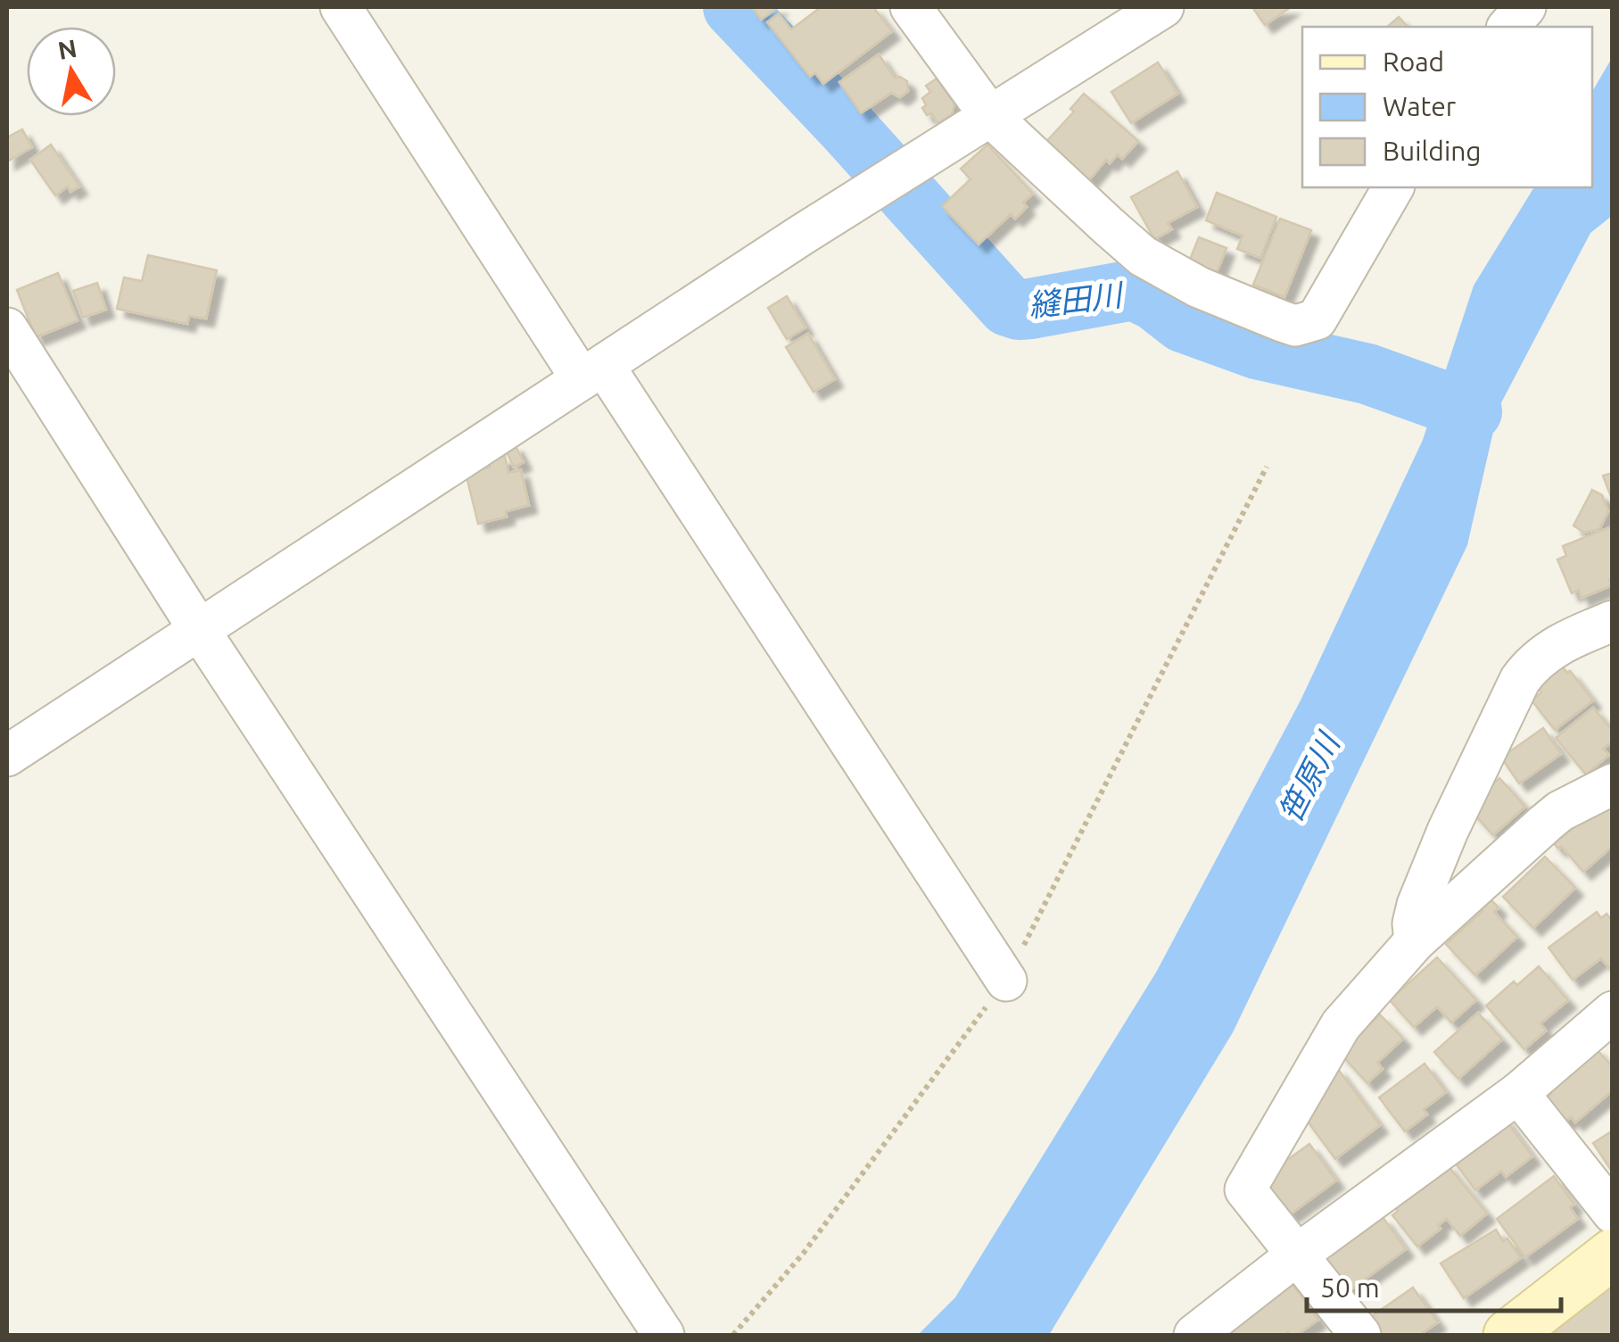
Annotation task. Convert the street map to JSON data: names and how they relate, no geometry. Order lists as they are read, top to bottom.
{
  "water": ["縫田川", "笹原川"],
  "legend": ["Road", "Water", "Building"],
  "scale_bar": "50 m",
  "north": "top"
}
